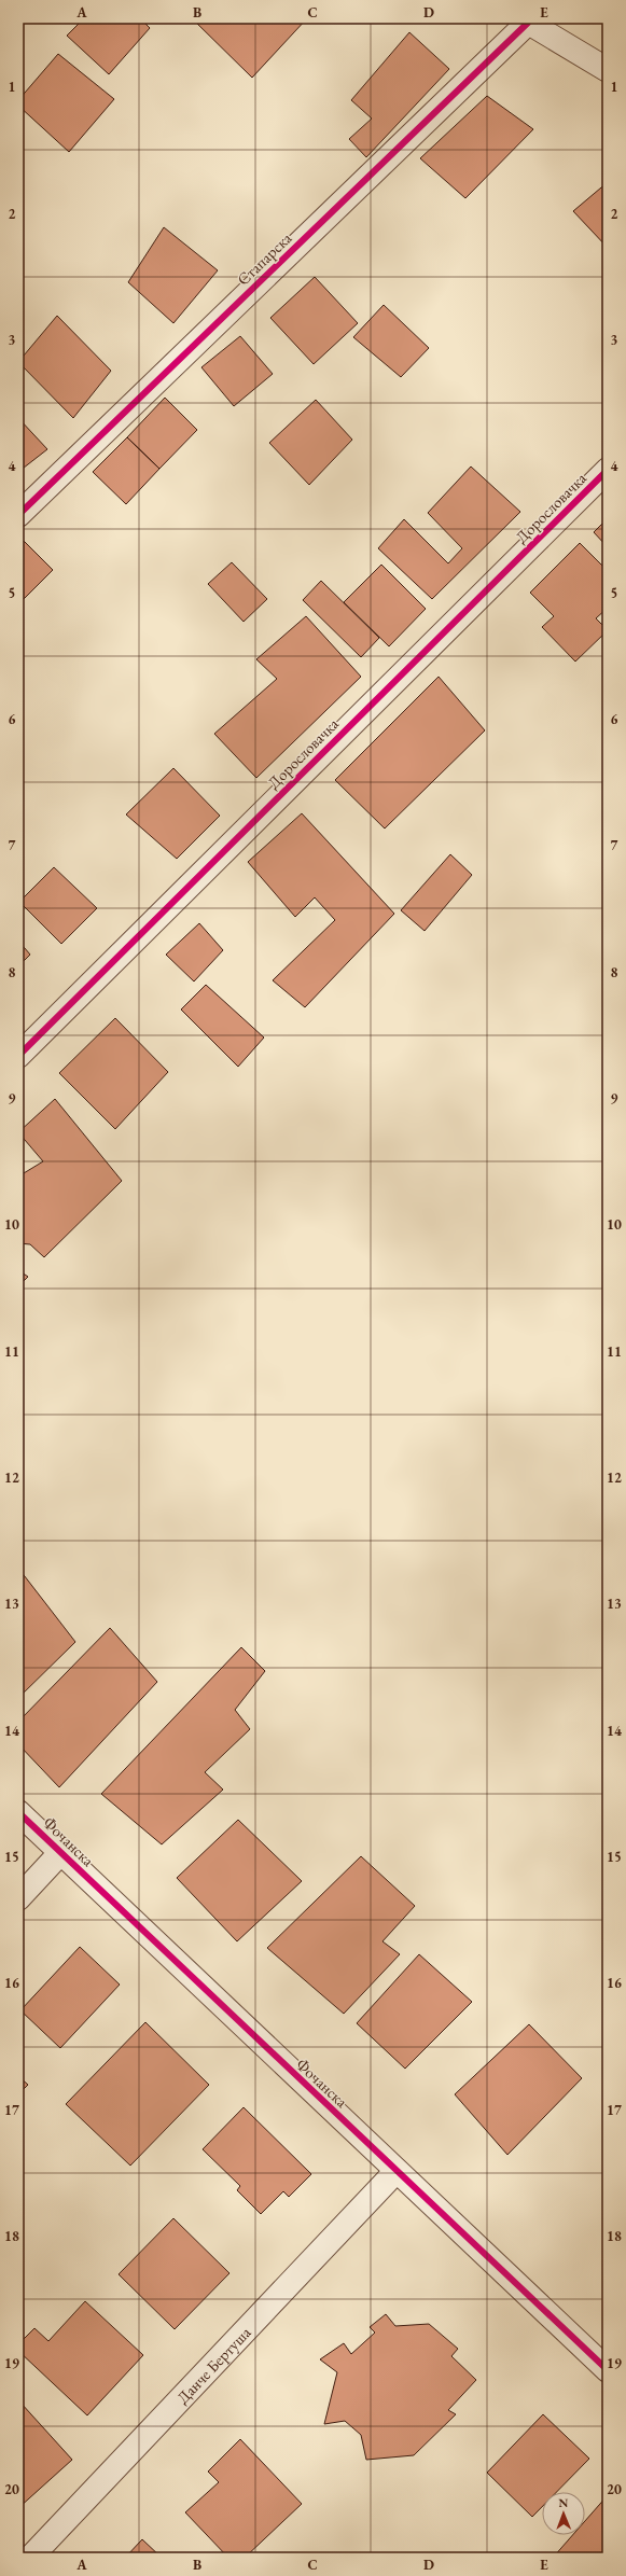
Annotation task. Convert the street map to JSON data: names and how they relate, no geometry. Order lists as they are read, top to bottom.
{
  "streets": {
    "street": [
      "Стапарска",
      "Дорословачка",
      "Фочанска",
      "Данче Бертуша"
    ]
  },
  "crossings": [
    ["Фочанска", "Данче Бертуша"]
  ],
  "north": "top",
  "grid": {
    "columns": [
      "A",
      "B",
      "C",
      "D",
      "E"
    ],
    "rows": [
      "1",
      "2",
      "3",
      "4",
      "5",
      "6",
      "7",
      "8",
      "9",
      "10",
      "11",
      "12",
      "13",
      "14",
      "15",
      "16",
      "17",
      "18",
      "19",
      "20"
    ]
  }
}
